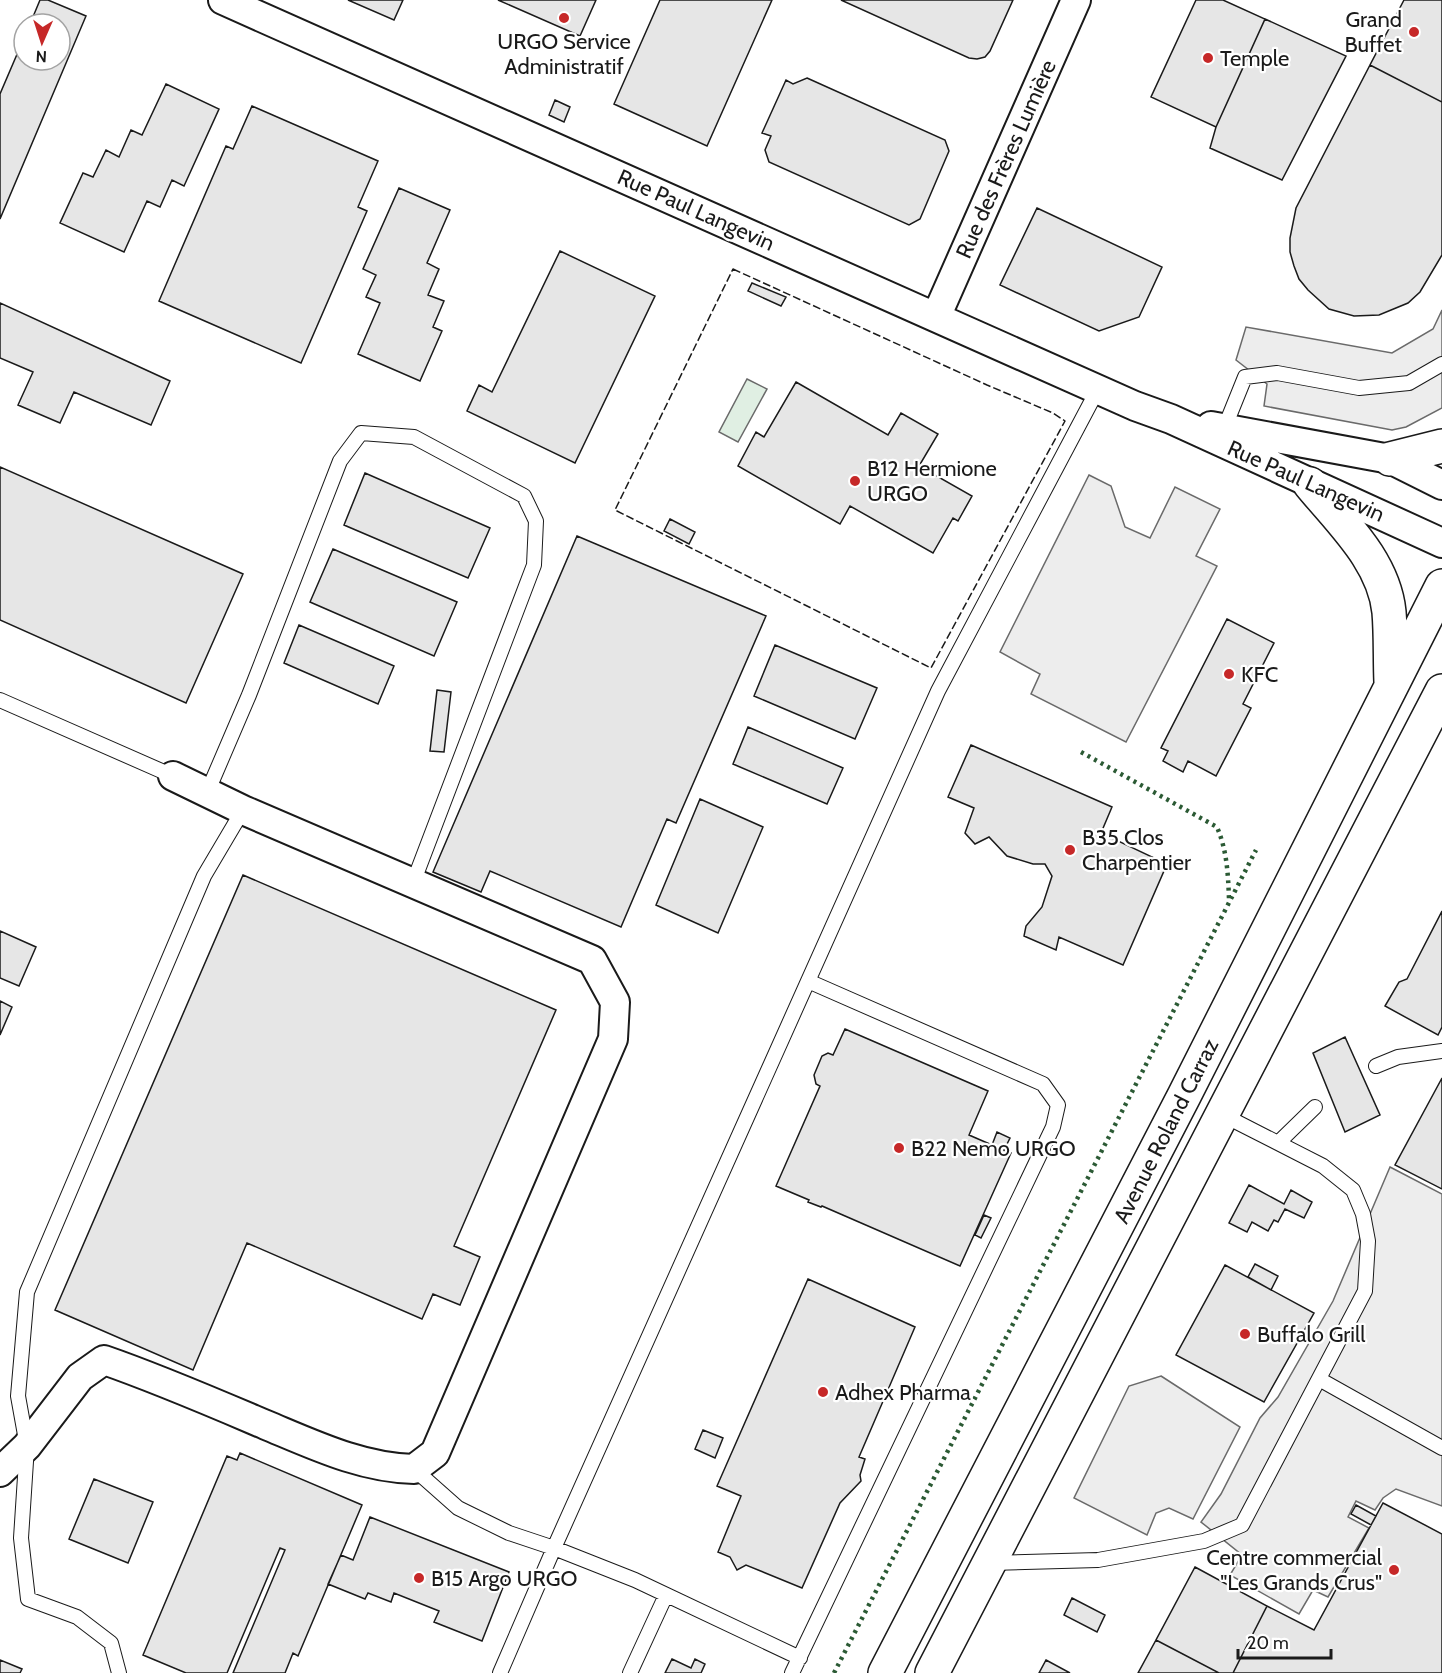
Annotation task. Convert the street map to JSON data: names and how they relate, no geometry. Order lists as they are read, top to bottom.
{
  "streets": {
    "main road": ["Avenue Roland Carraz"],
    "street": ["Rue des Frères Lumière", "Rue Paul Langevin"]
  },
  "crossings": [
    ["Rue des Frères Lumière", "Rue Paul Langevin"]
  ],
  "places": [
    "URGO Service Administratif",
    "Grand Buffet",
    "Temple",
    "B12 Hermione URGO",
    "KFC",
    "B35 Clos Charpentier",
    "B22 Nemo URGO",
    "Buffalo Grill",
    "Adhex Pharma",
    "Centre commercial \"Les Grands Crus\"",
    "B15 Argo URGO"
  ],
  "scale_bar": "20 m",
  "north": "bottom"
}
